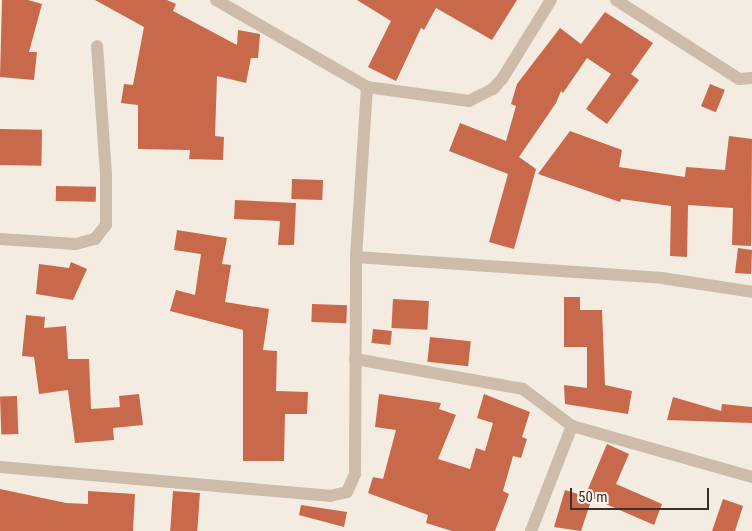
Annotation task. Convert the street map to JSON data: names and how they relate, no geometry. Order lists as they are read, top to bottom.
{
  "scale_bar": "50 m"
}
